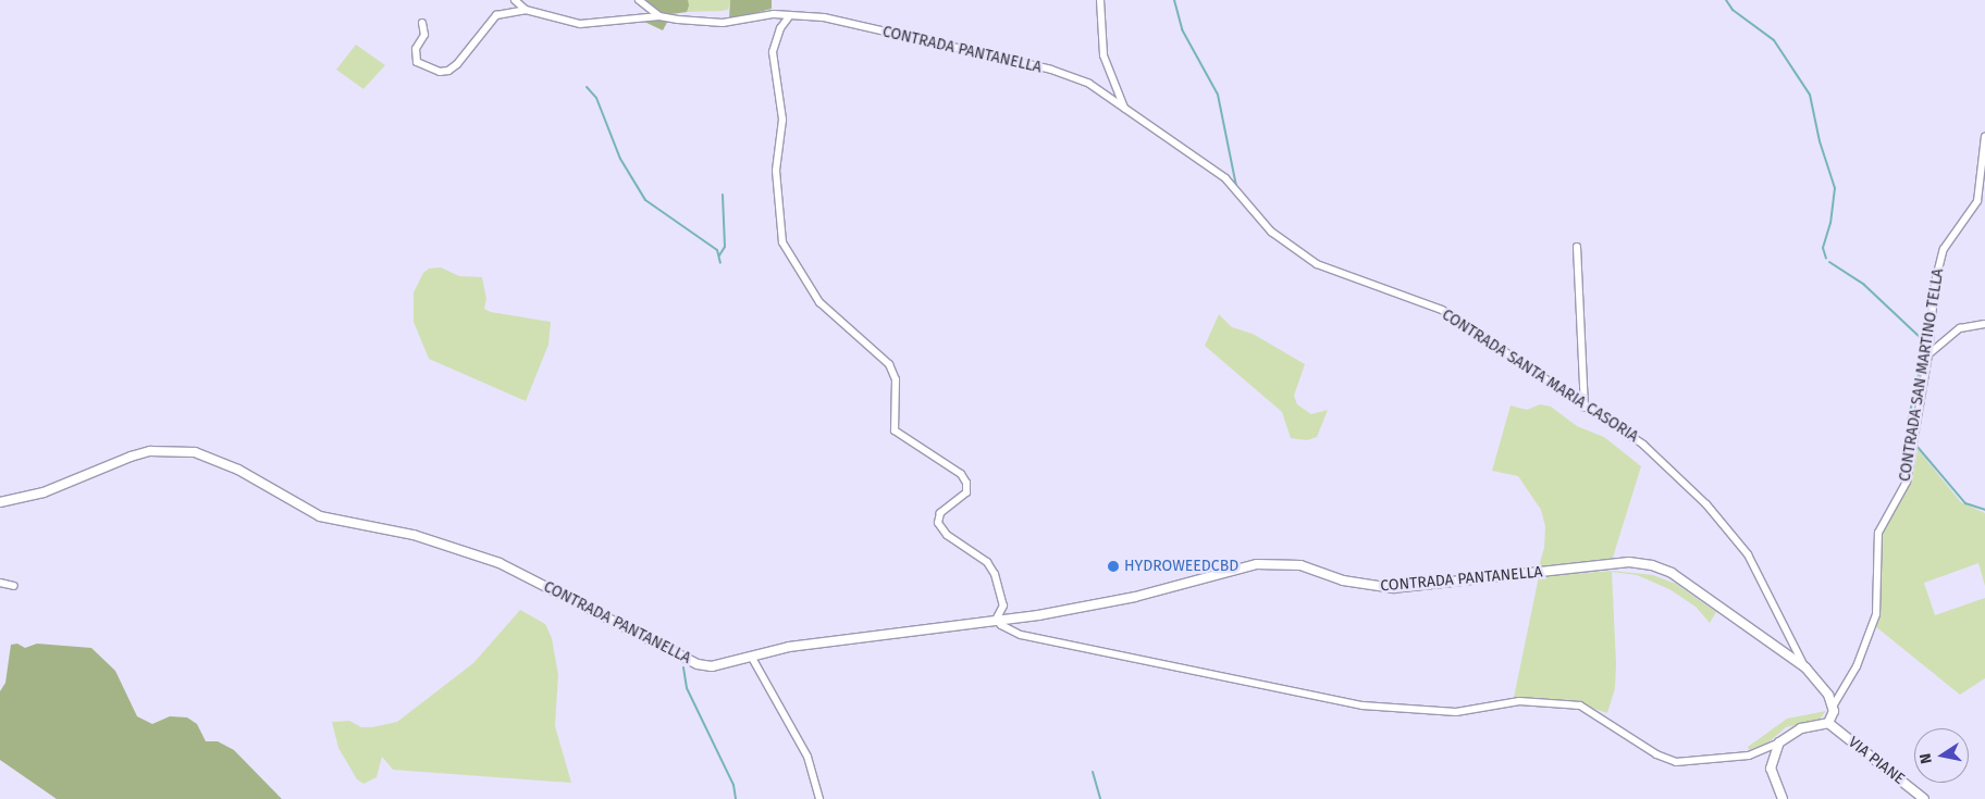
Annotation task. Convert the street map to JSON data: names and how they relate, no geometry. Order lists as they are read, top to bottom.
{
  "streets": {
    "street": [
      "CONTRADA PANTANELLA",
      "CONTRADA SAN MARTINO TELLA",
      "CONTRADA SANTA MARIA CASORIA",
      "VIA PIANE"
    ]
  },
  "crossings": [
    ["CONTRADA PANTANELLA", "CONTRADA SAN MARTINO TELLA"],
    ["CONTRADA PANTANELLA", "CONTRADA SANTA MARIA CASORIA"]
  ],
  "places": ["HYDROWEEDCBD"],
  "north": "left"
}
